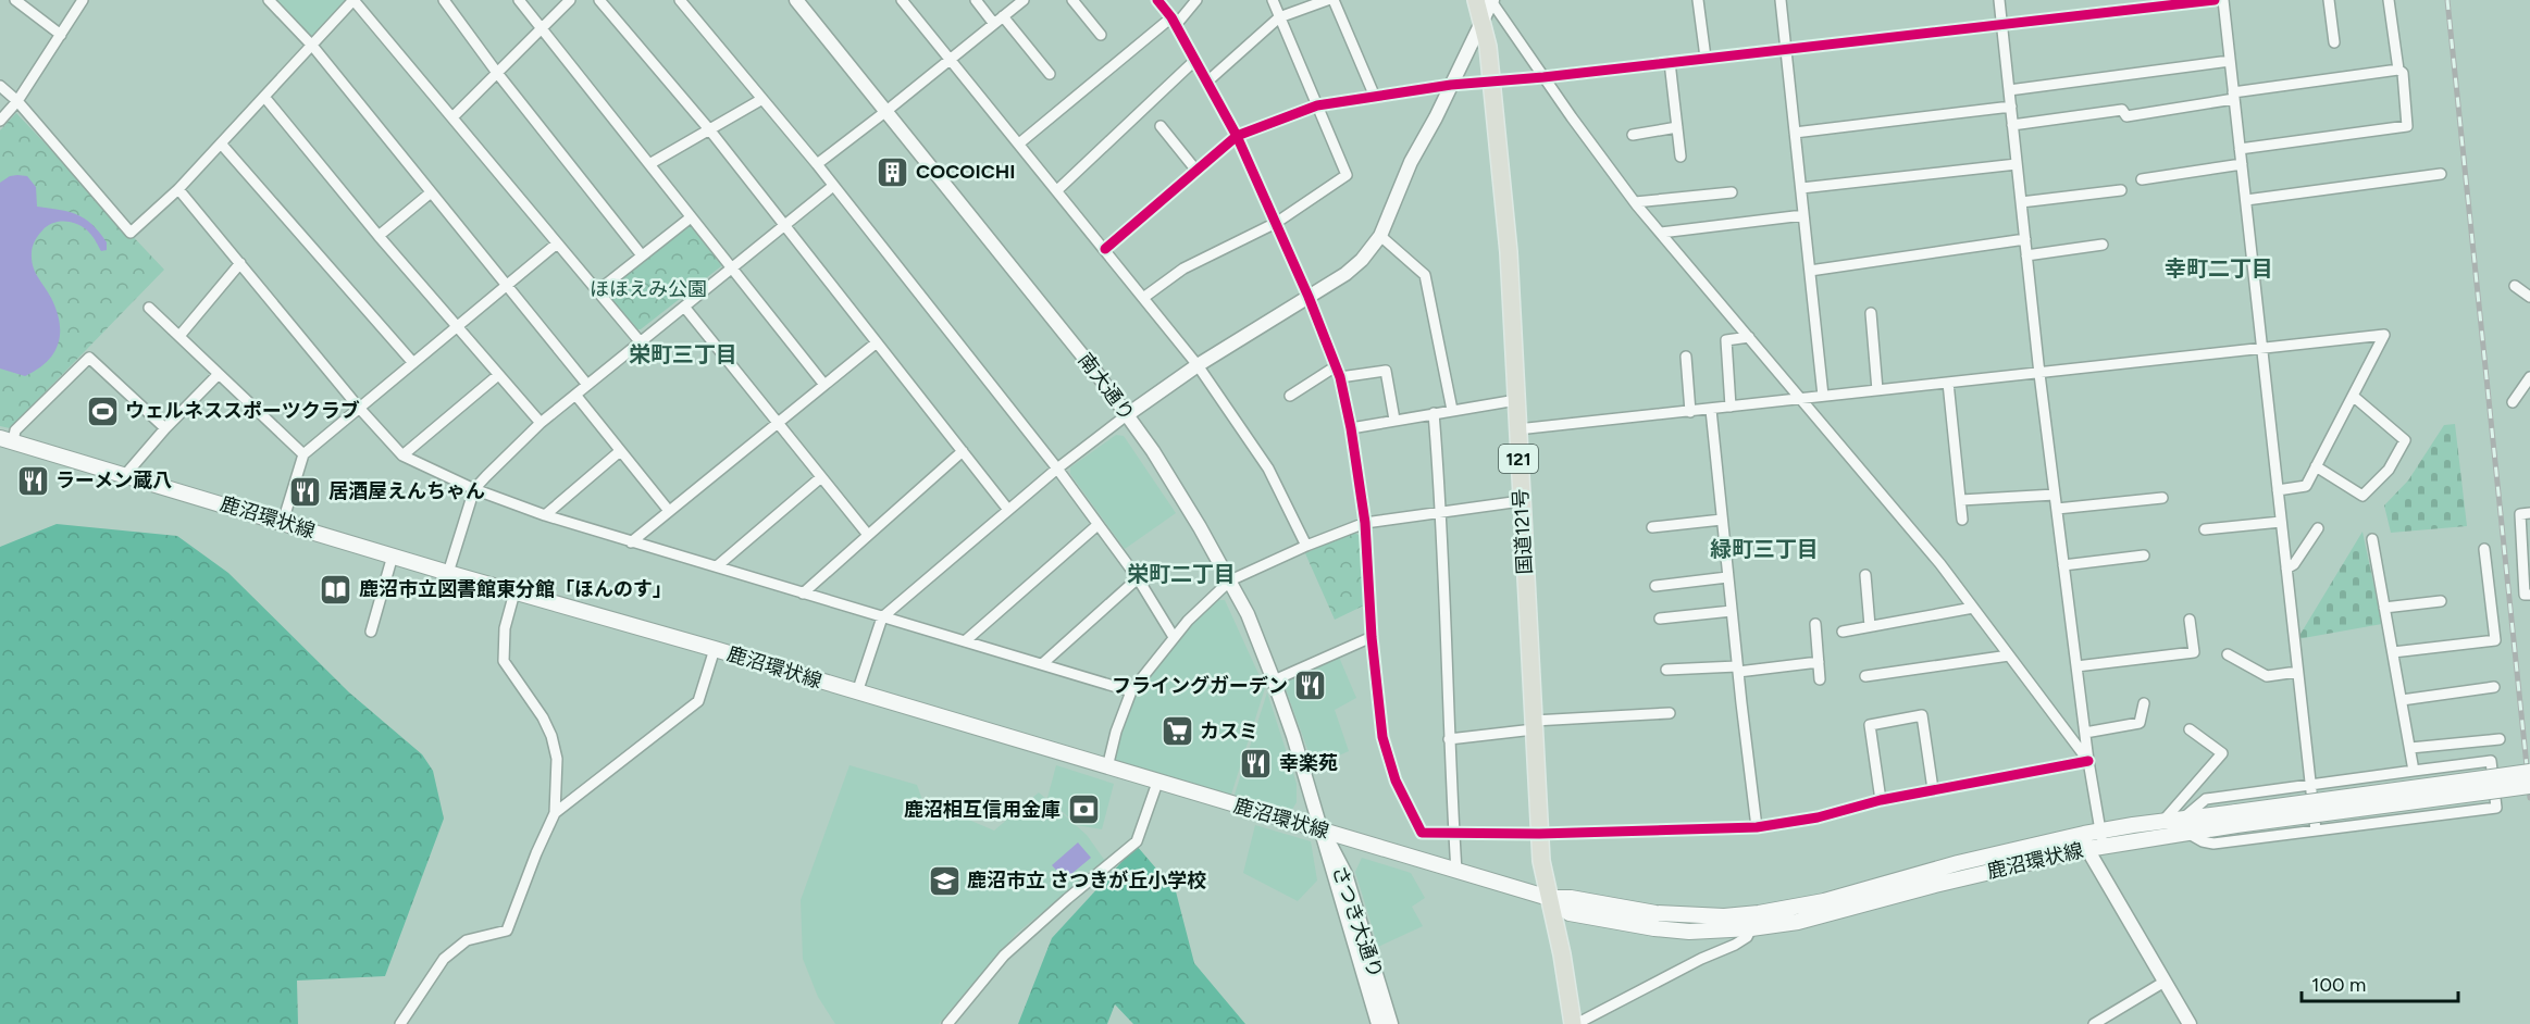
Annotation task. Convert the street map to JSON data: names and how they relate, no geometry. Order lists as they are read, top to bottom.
{
  "streets": {
    "highway": ["121", "国道121号"],
    "main road": ["鹿沼環状線"],
    "street": ["南大通り", "さつき大通り"]
  },
  "crossings": [
    ["南大通り", "鹿沼環状線"],
    ["南大通り", "さつき大通り"],
    ["鹿沼環状線", "国道121号"],
    ["鹿沼環状線", "さつき大通り"]
  ],
  "districts": [
    "幸町二丁目",
    "栄町三丁目",
    "緑町三丁目",
    "栄町二丁目"
  ],
  "parks": ["ほほえみ公園"],
  "places": {
    "building": ["COCOICHI"],
    "sports": ["ウェルネススポーツクラブ"],
    "restaurant": [
      "ラーメン蔵八",
      "居酒屋えんちゃん",
      "フライングガーデン",
      "幸楽苑"
    ],
    "library": ["鹿沼市立図書館東分館「ほんのす」"],
    "supermarket": ["カスミ"],
    "bank": ["鹿沼相互信用金庫"],
    "school or university": ["鹿沼市立 さつきが丘小学校"]
  },
  "scale_bar": "100 m"
}
